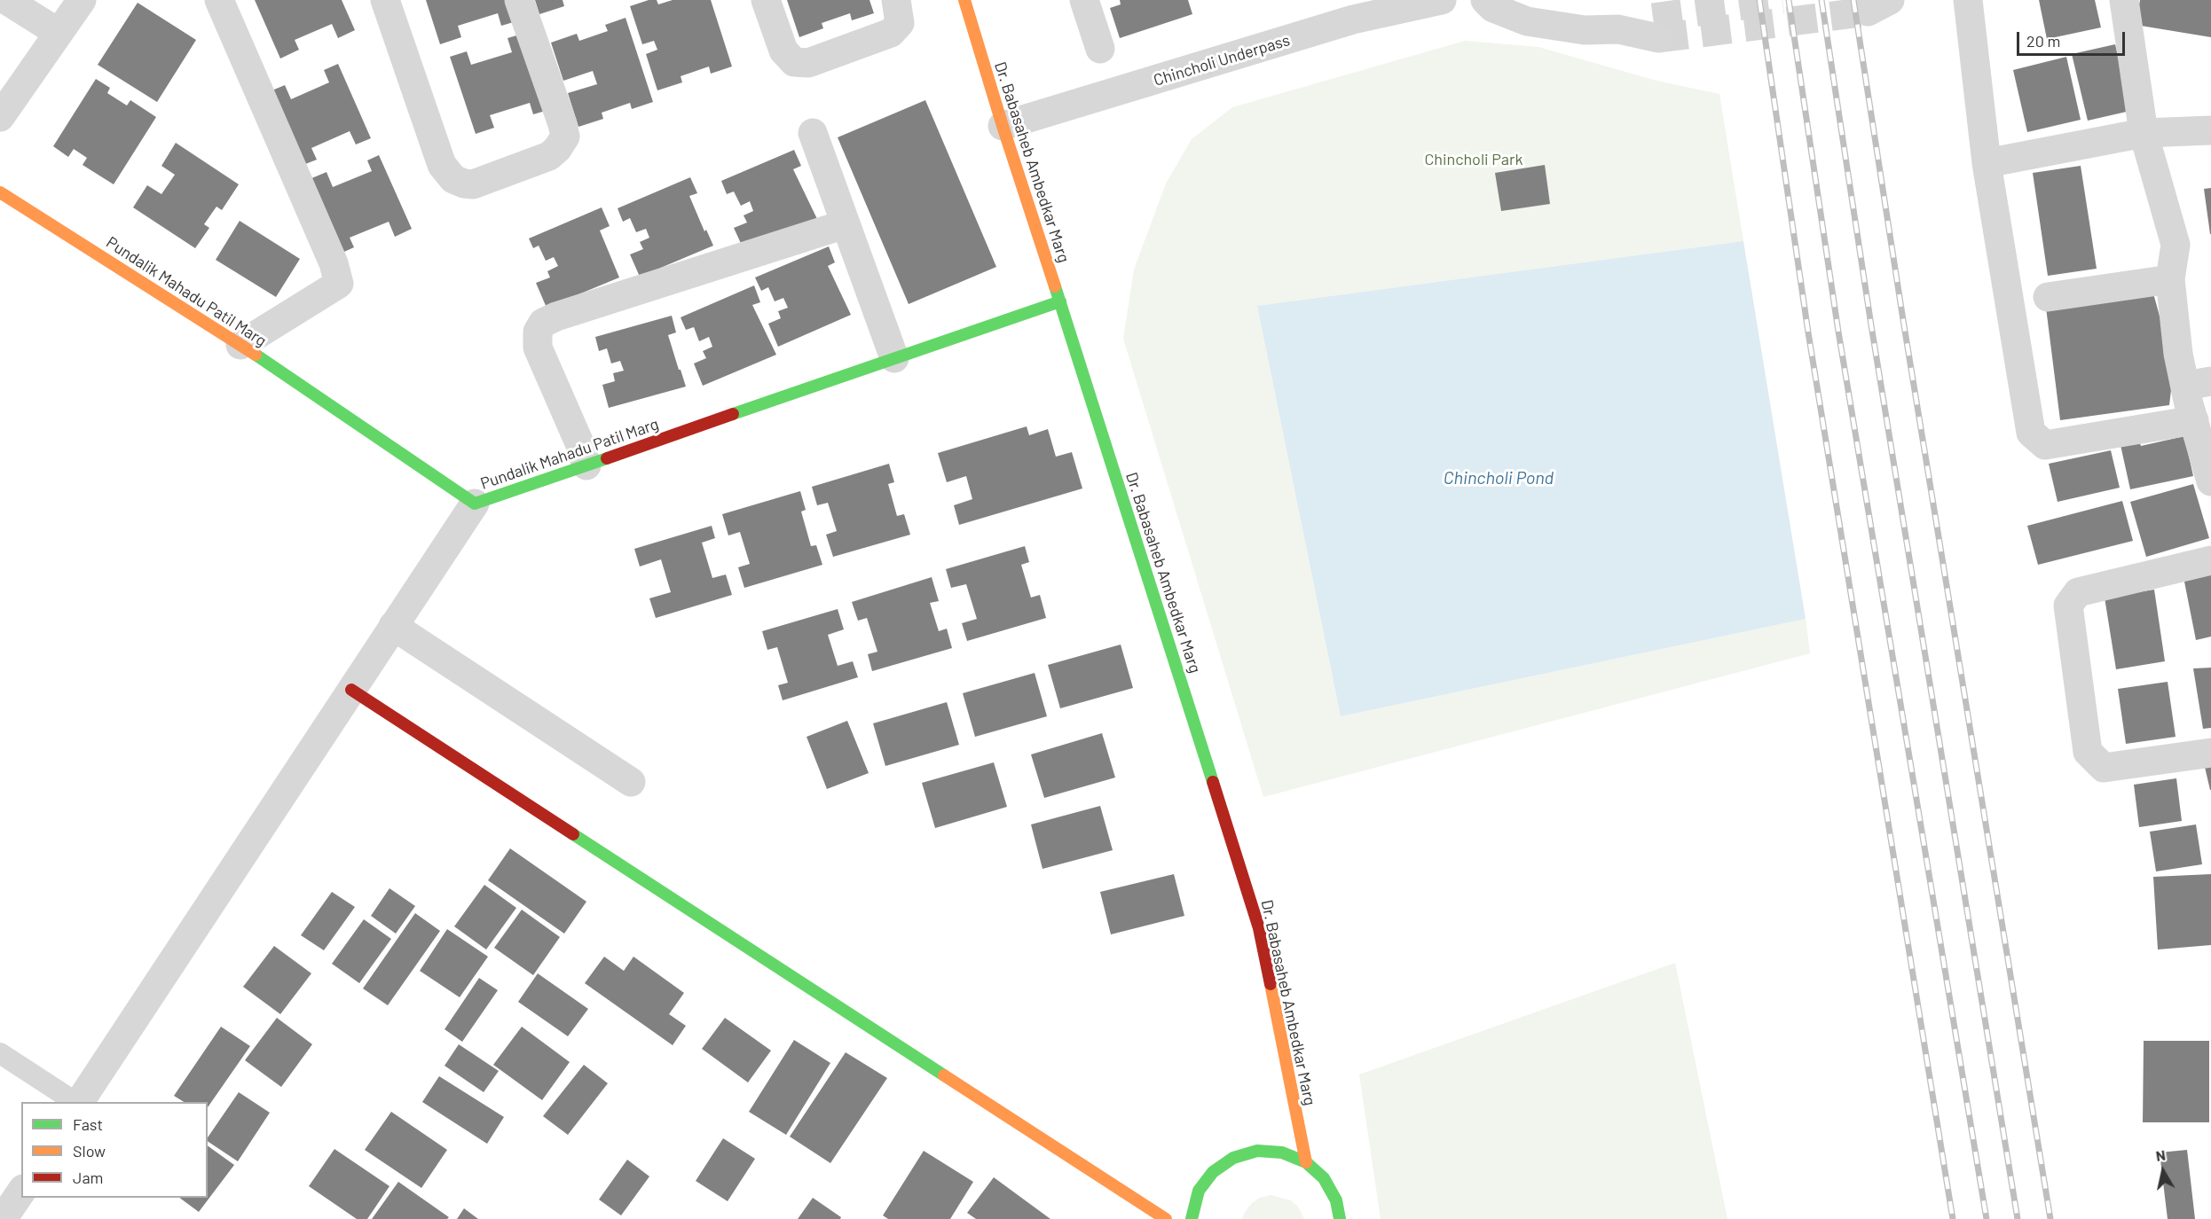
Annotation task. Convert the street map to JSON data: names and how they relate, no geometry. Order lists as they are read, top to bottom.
{
  "streets": {
    "street": ["Chincholi Underpass", "Dr. Babasaheb Ambedkar Marg", "Pundalik Mahadu Patil Marg"]
  },
  "crossings": [
    ["Chincholi Underpass", "Dr. Babasaheb Ambedkar Marg"],
    ["Dr. Babasaheb Ambedkar Marg", "Pundalik Mahadu Patil Marg"]
  ],
  "water": ["Chincholi Pond"],
  "parks": ["Chincholi Park"],
  "legend": ["Fast", "Slow", "Jam"],
  "scale_bar": "20 m",
  "north": "top"
}
